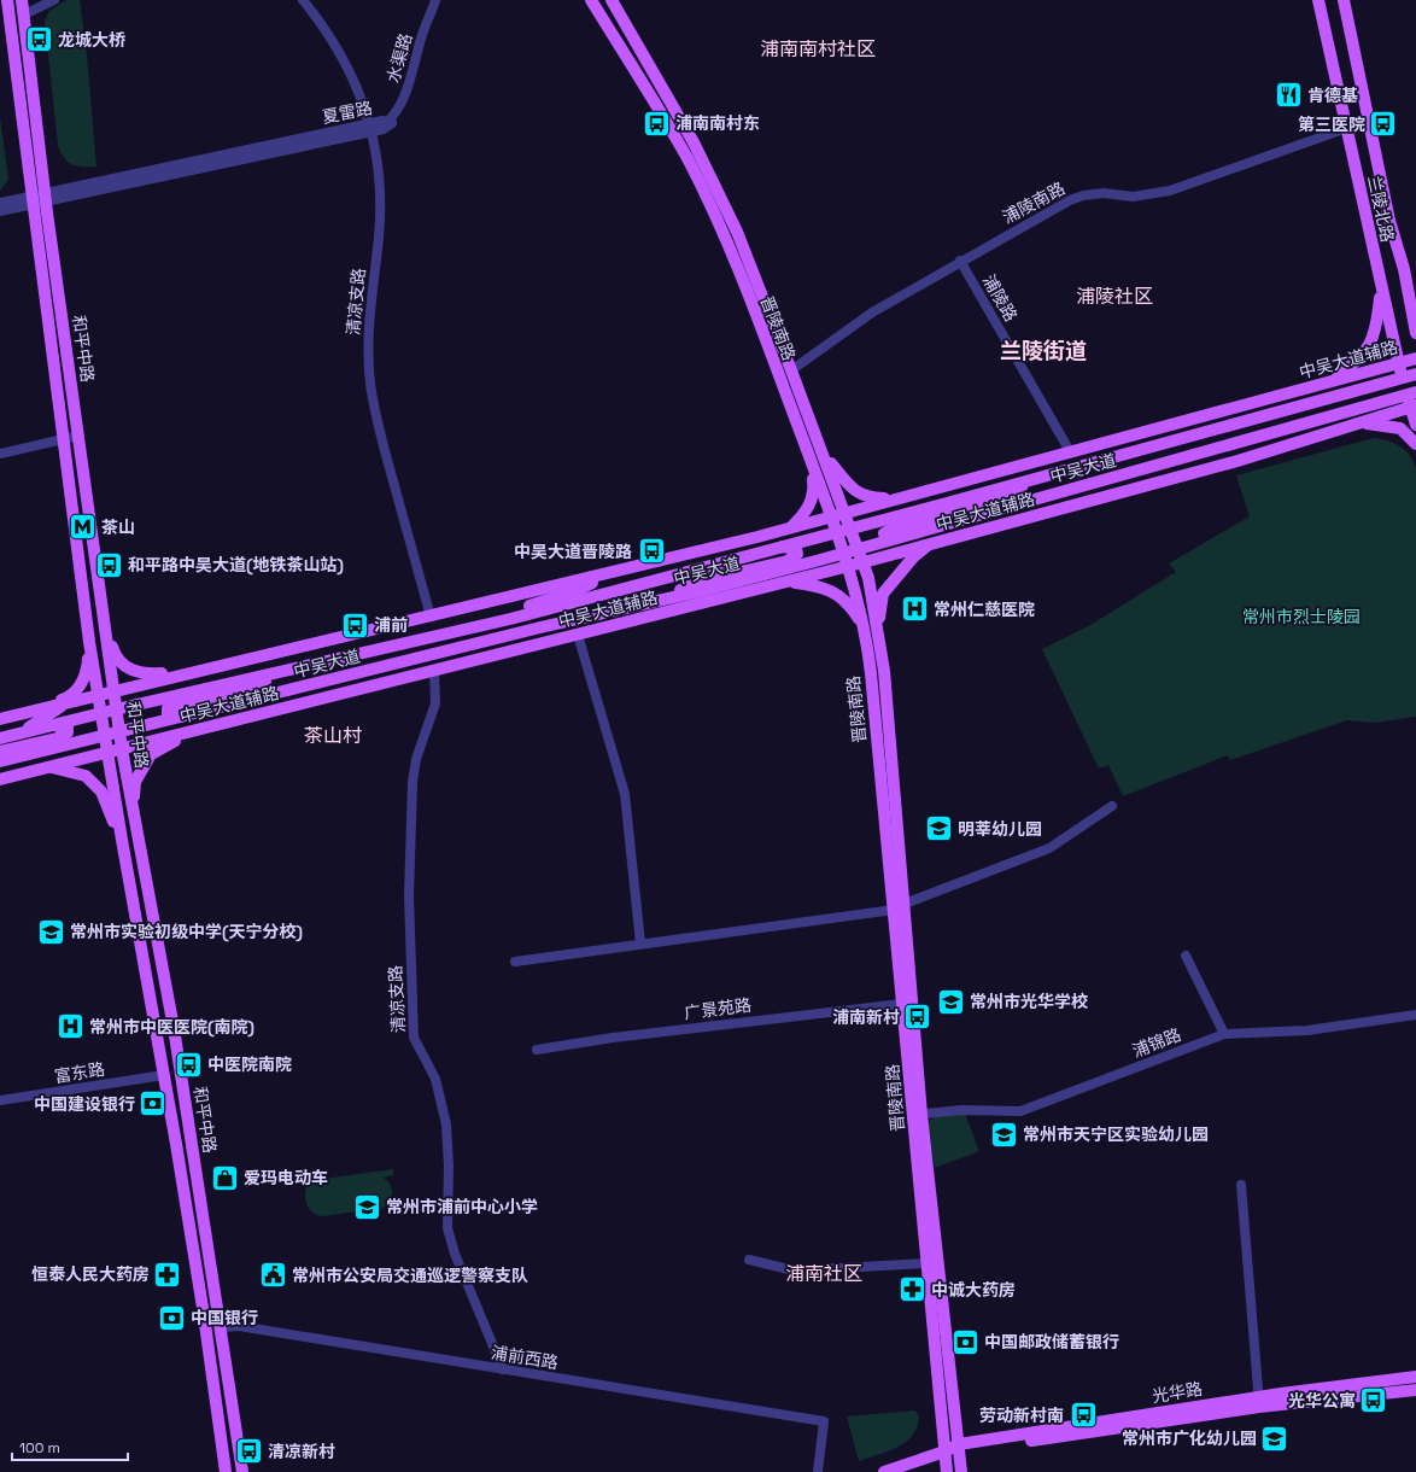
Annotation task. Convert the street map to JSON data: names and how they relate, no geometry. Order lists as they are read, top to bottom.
{
  "streets": {
    "main road": [
      "兰陵北路",
      "晋陵南路",
      "和平中路",
      "中吴大道辅路",
      "中吴大道",
      "光华路"
    ],
    "street": [
      "水渠路",
      "夏雷路",
      "浦陵南路",
      "浦陵路",
      "清凉支路",
      "广景苑路",
      "浦锦路",
      "富东路",
      "浦前西路"
    ]
  },
  "crossings": [
    ["水渠路", "夏雷路"],
    ["夏雷路", "清凉支路"],
    ["夏雷路", "和平中路"],
    ["浦陵南路", "兰陵北路"],
    ["浦陵南路", "浦陵路"],
    ["浦陵南路", "晋陵南路"],
    ["兰陵北路", "中吴大道辅路"],
    ["兰陵北路", "中吴大道"],
    ["浦陵路", "中吴大道辅路"],
    ["清凉支路", "中吴大道辅路"],
    ["清凉支路", "浦前西路"],
    ["晋陵南路", "中吴大道辅路"],
    ["晋陵南路", "中吴大道"],
    ["晋陵南路", "广景苑路"],
    ["晋陵南路", "浦锦路"],
    ["晋陵南路", "光华路"],
    ["和平中路", "中吴大道辅路"],
    ["和平中路", "中吴大道"],
    ["和平中路", "富东路"],
    ["和平中路", "浦前西路"],
    ["中吴大道辅路", "中吴大道"]
  ],
  "districts": [
    "浦南南村社区",
    "浦陵社区",
    "兰陵街道",
    "茶山村",
    "浦南社区"
  ],
  "parks": ["常州市烈士陵园"],
  "places": {
    "bus stop": [
      "龙城大桥",
      "浦南南村东",
      "第三医院",
      "中吴大道晋陵路",
      "和平路中吴大道(地铁茶山站)",
      "浦前",
      "浦南新村",
      "中医院南院",
      "光华公寓",
      "劳动新村南",
      "清凉新村"
    ],
    "restaurant": ["肯德基"],
    "metro station": ["茶山"],
    "hospital": ["常州仁慈医院", "常州市中医医院(南院)"],
    "school or university": [
      "明莘幼儿园",
      "常州市实验初级中学(天宁分校)",
      "常州市光华学校",
      "常州市天宁区实验幼儿园",
      "常州市浦前中心小学",
      "常州市广化幼儿园"
    ],
    "bank": ["中国建设银行", "中国银行", "中国邮政储蓄银行"],
    "shop": ["爱玛电动车"],
    "pharmacy": ["恒泰人民大药房", "中诚大药房"],
    "public building": ["常州市公安局交通巡逻警察支队"]
  },
  "scale_bar": "100 m"
}
